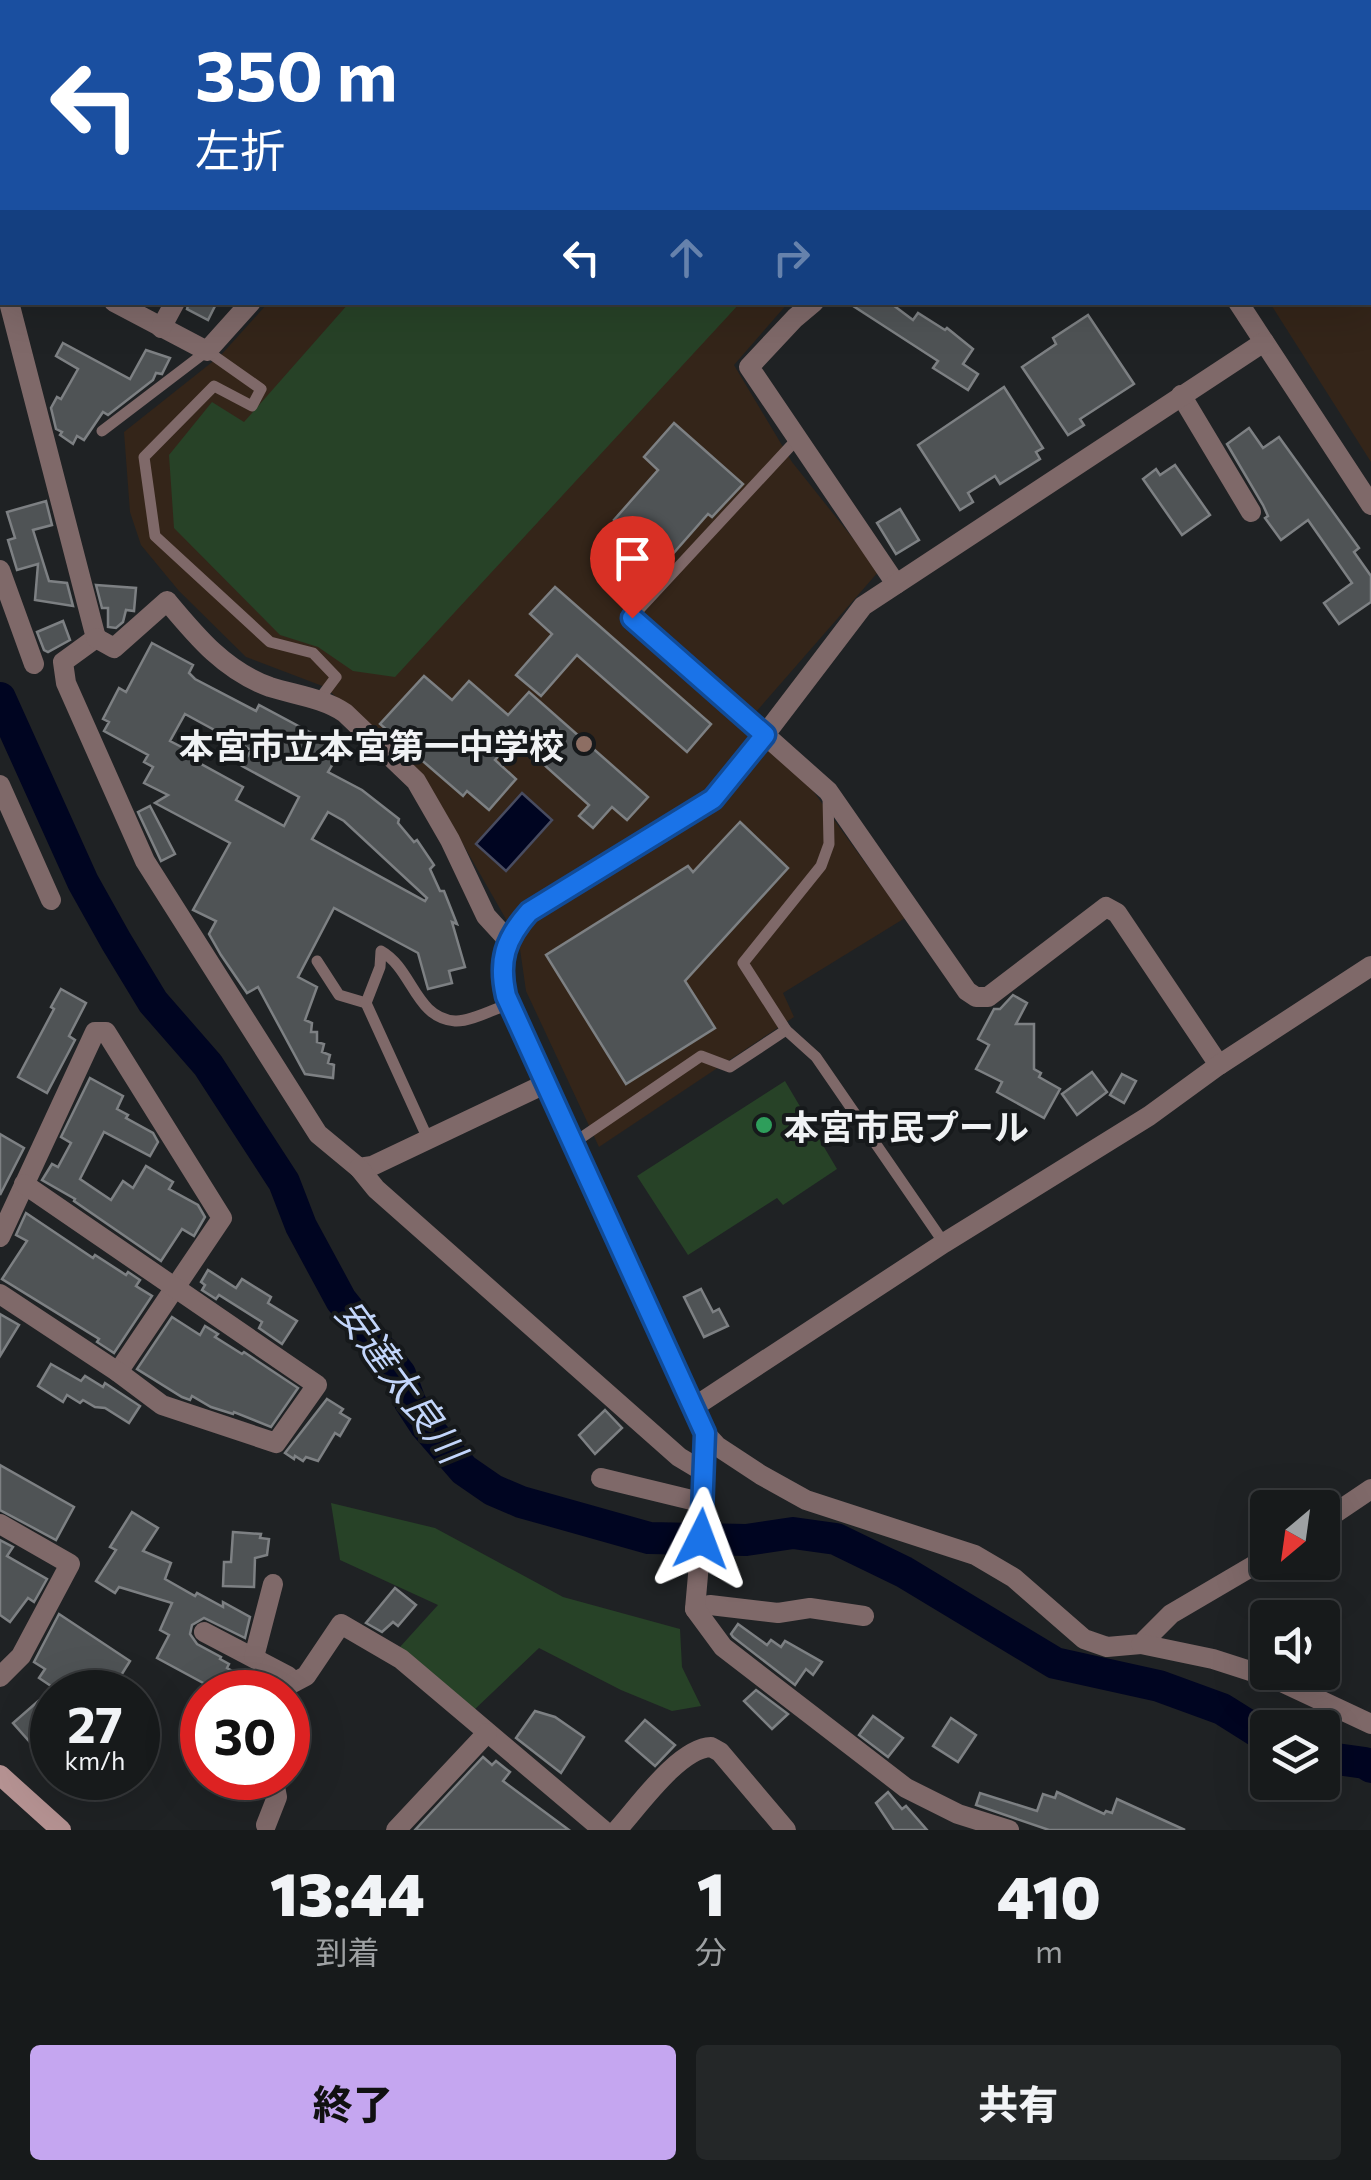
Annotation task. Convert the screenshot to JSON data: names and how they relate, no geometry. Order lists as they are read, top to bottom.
{
  "water": ["安達太良川"],
  "places": ["本宮市立本宮第一中学校", "本宮市民プール"],
  "north": "bottom left",
  "page": {
    "turn": ["350 m", "左折"],
    "speed": "27 km/h",
    "limit": "30",
    "eta": [
      "13:44",
      "到着",
      "1",
      "分",
      "410",
      "m"
    ],
    "buttons": ["終了", "共有"]
  }
}
